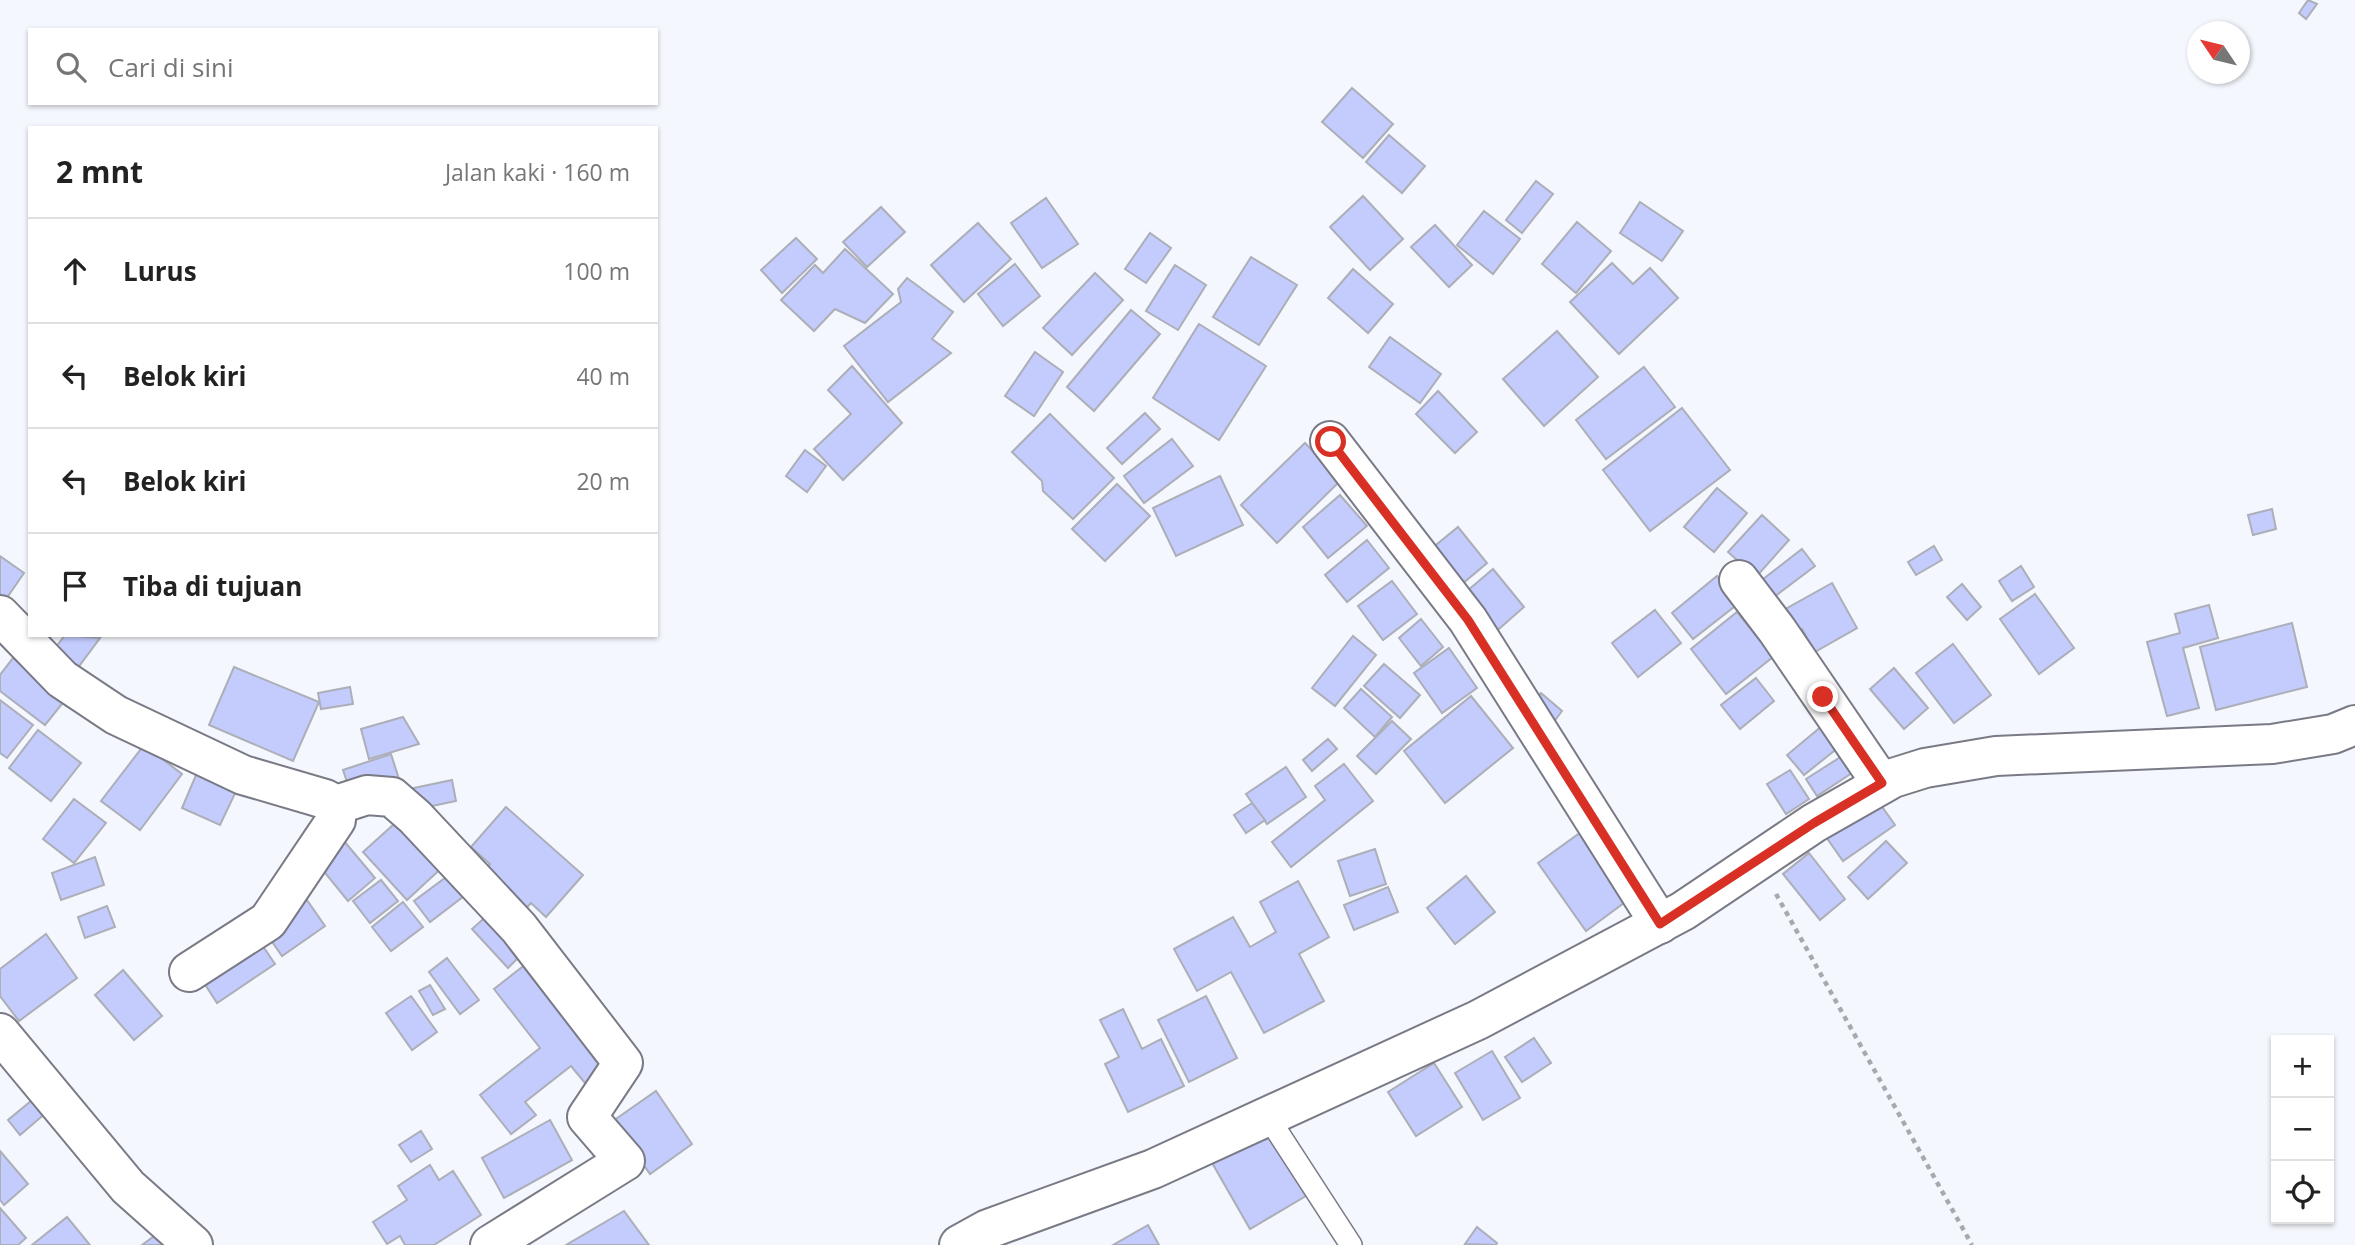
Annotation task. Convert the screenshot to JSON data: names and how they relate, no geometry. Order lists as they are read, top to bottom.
{
  "north": "top left",
  "page": {
    "search": "Cari di sini",
    "heading": ["2 mnt", "Jalan kaki · 160 m"],
    "list": [
      ["Lurus", "100 m"],
      ["Belok kiri", "40 m"],
      ["Belok kiri", "20 m"],
      "Tiba di tujuan"
    ],
    "map_buttons": ["+", "−"]
  }
}
